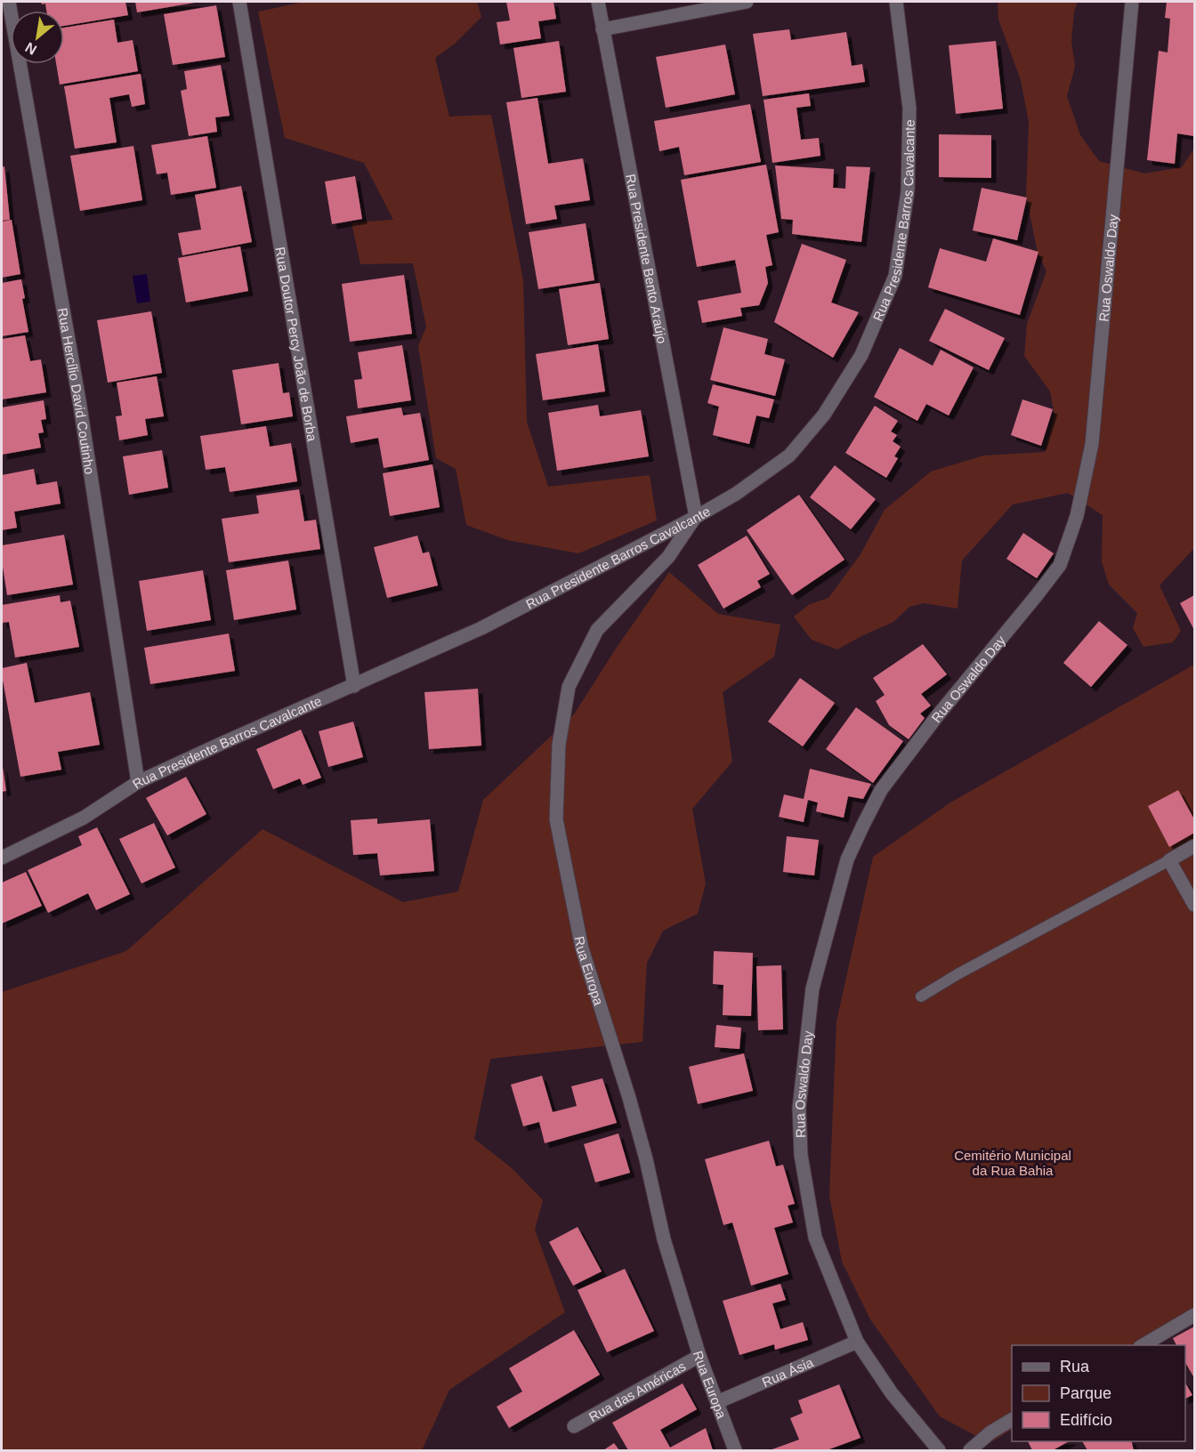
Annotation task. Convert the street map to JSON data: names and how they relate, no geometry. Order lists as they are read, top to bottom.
{
  "streets": {
    "street": [
      "Rua Presidente Barros Cavalcante",
      "Rua Presidente Bento Araújo",
      "Rua Oswaldo Day",
      "Rua Doutor Percy João de Borba",
      "Rua Hercílio David Coutinho",
      "Rua Europa",
      "Rua Ásia",
      "Rua das Américas"
    ]
  },
  "crossings": [
    ["Rua Presidente Barros Cavalcante", "Rua Presidente Bento Araújo"],
    ["Rua Presidente Barros Cavalcante", "Rua Doutor Percy João de Borba"],
    ["Rua Presidente Barros Cavalcante", "Rua Hercílio David Coutinho"],
    ["Rua Presidente Barros Cavalcante", "Rua Europa"],
    ["Rua Presidente Bento Araújo", "Rua Europa"],
    ["Rua Oswaldo Day", "Rua Ásia"],
    ["Rua Europa", "Rua Ásia"],
    ["Rua Europa", "Rua das Américas"]
  ],
  "parks": ["Cemitério Municipal da Rua Bahia"],
  "legend": ["Rua", "Parque", "Edifício"],
  "north": "bottom left"
}
